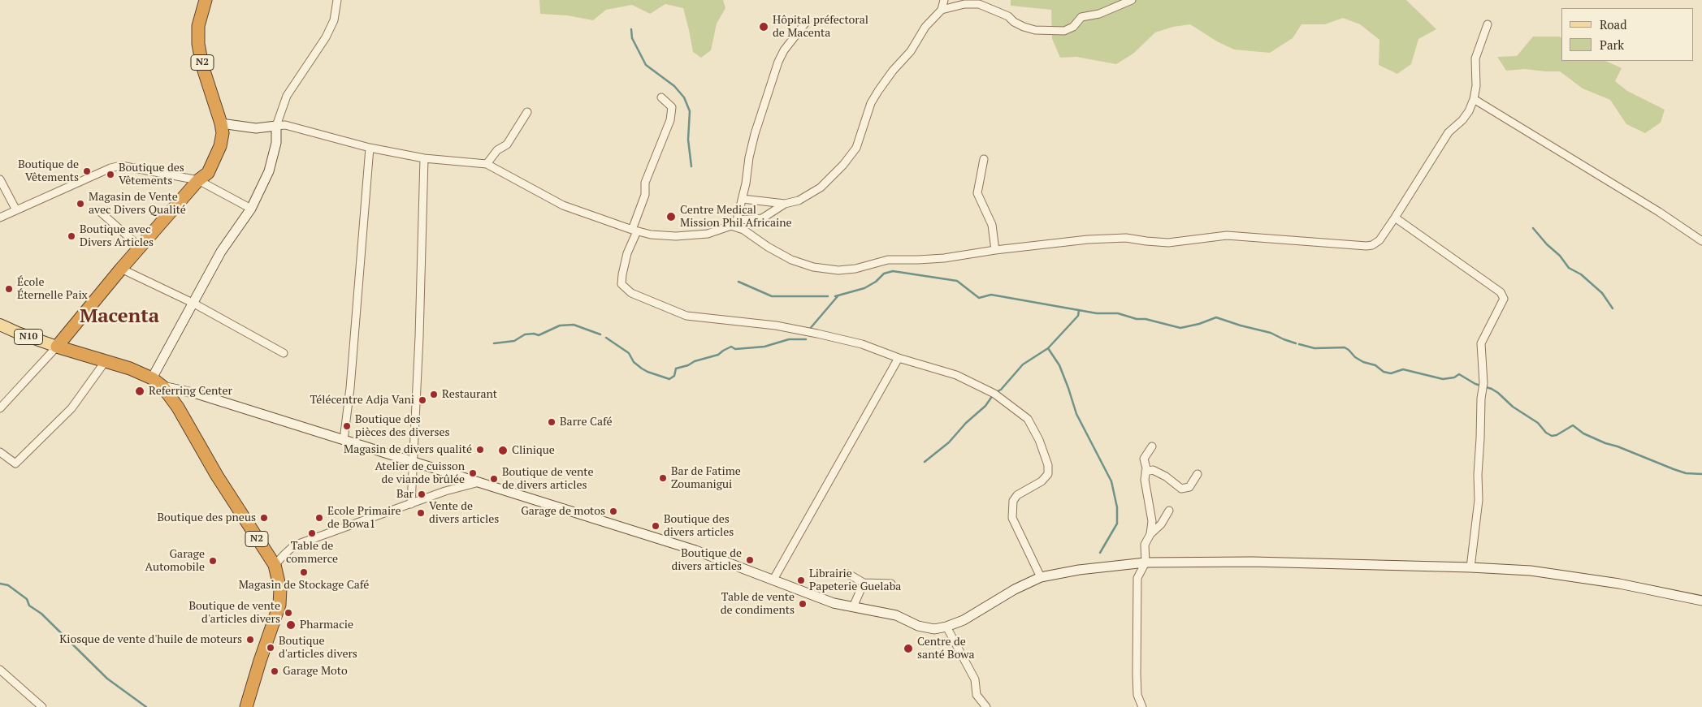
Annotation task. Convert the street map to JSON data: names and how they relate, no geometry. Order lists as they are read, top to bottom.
{
  "streets": {
    "highway": ["N2"],
    "main road": ["N10"]
  },
  "crossings": [
    ["N2", "N10"]
  ],
  "districts": ["Macenta"],
  "places": [
    "Hôpital préfectoral de Macenta",
    "Boutique de Vêtements",
    "Boutique des Vêtements",
    "Magasin de Vente avec Divers Qualité",
    "Centre Medical Mission Phil Africaine",
    "Boutique avec Divers Articles",
    "École Éternelle Paix",
    "Referring Center",
    "Restaurant",
    "Télécentre Adja Vani",
    "Barre Café",
    "Boutique des pièces des diverses",
    "Magasin de divers qualité",
    "Clinique",
    "Atelier de cuisson de viande brûlée",
    "Bar de Fatime Zoumanigui",
    "Boutique de vente de divers articles",
    "Bar",
    "Garage de motos",
    "Vente de divers articles",
    "Boutique des pneus",
    "Ecole Primaire de Bowa1",
    "Boutique des divers articles",
    "Table de commerce",
    "Boutique de divers articles",
    "Garage Automobile",
    "Magasin de Stockage Café",
    "Librairie Papeterie Guelaba",
    "Table de vente de condiments",
    "Boutique de vente d'articles divers",
    "Pharmacie",
    "Kiosque de vente d'huile de moteurs",
    "Boutique d'articles divers",
    "Centre de santé Bowa",
    "Garage Moto"
  ],
  "legend": ["Road", "Park"]
}
